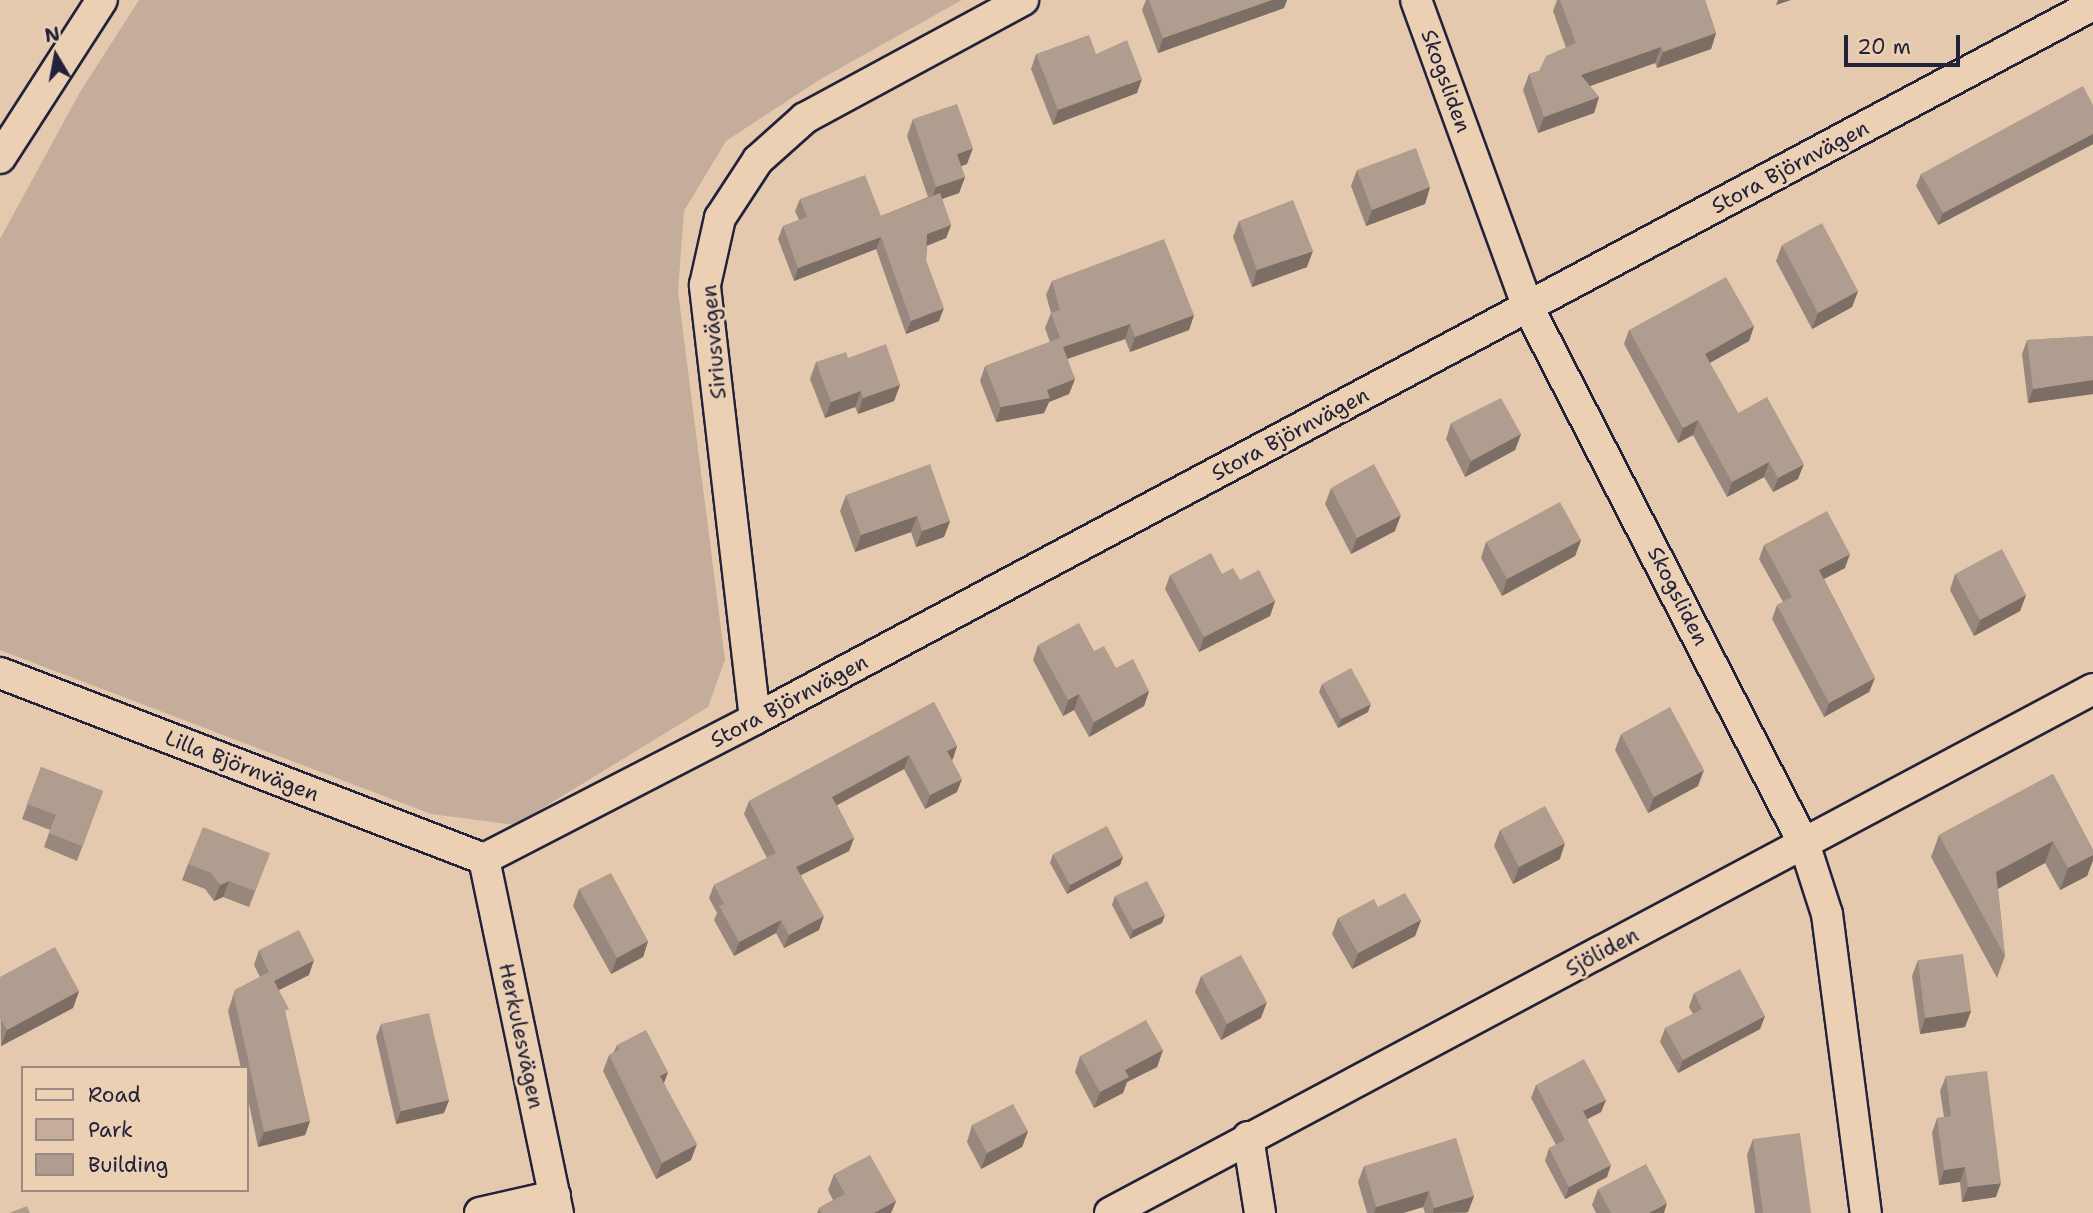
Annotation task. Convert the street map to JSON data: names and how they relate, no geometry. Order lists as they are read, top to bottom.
{
  "streets": {
    "street": [
      "Skogsliden",
      "Stora Björnvägen",
      "Siriusvägen",
      "Lilla Björnvägen",
      "Sjöliden",
      "Herkulesvägen"
    ]
  },
  "crossings": [
    ["Skogsliden", "Stora Björnvägen"],
    ["Skogsliden", "Sjöliden"],
    ["Stora Björnvägen", "Siriusvägen"],
    ["Stora Björnvägen", "Lilla Björnvägen"],
    ["Stora Björnvägen", "Herkulesvägen"],
    ["Lilla Björnvägen", "Herkulesvägen"]
  ],
  "legend": ["Road", "Park", "Building"],
  "scale_bar": "20 m",
  "north": "top"
}
